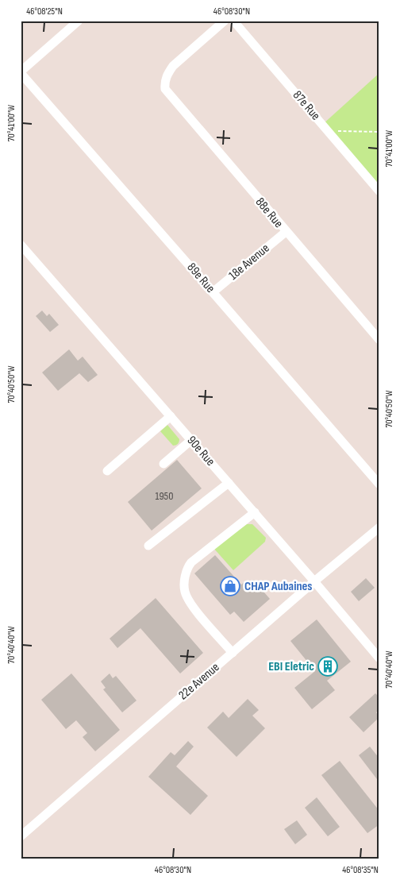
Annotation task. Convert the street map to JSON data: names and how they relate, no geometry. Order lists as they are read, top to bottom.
{
  "streets": {
    "street": [
      "87e Rue",
      "88e Rue",
      "18e Avenue",
      "89e Rue",
      "90e Rue",
      "22e Avenue"
    ]
  },
  "crossings": [
    ["88e Rue", "18e Avenue"],
    ["18e Avenue", "89e Rue"],
    ["90e Rue", "22e Avenue"]
  ],
  "places": {
    "shop": ["CHAP Aubaines"],
    "building": ["EBI Eletric"]
  },
  "house_numbers": ["1950"],
  "coordinates": [
    "46°08'25\"N",
    "46°08'30\"N",
    "70°41'00\"W",
    "70°40'50\"W",
    "70°40'40\"W",
    "46°08'35\"N"
  ]
}
